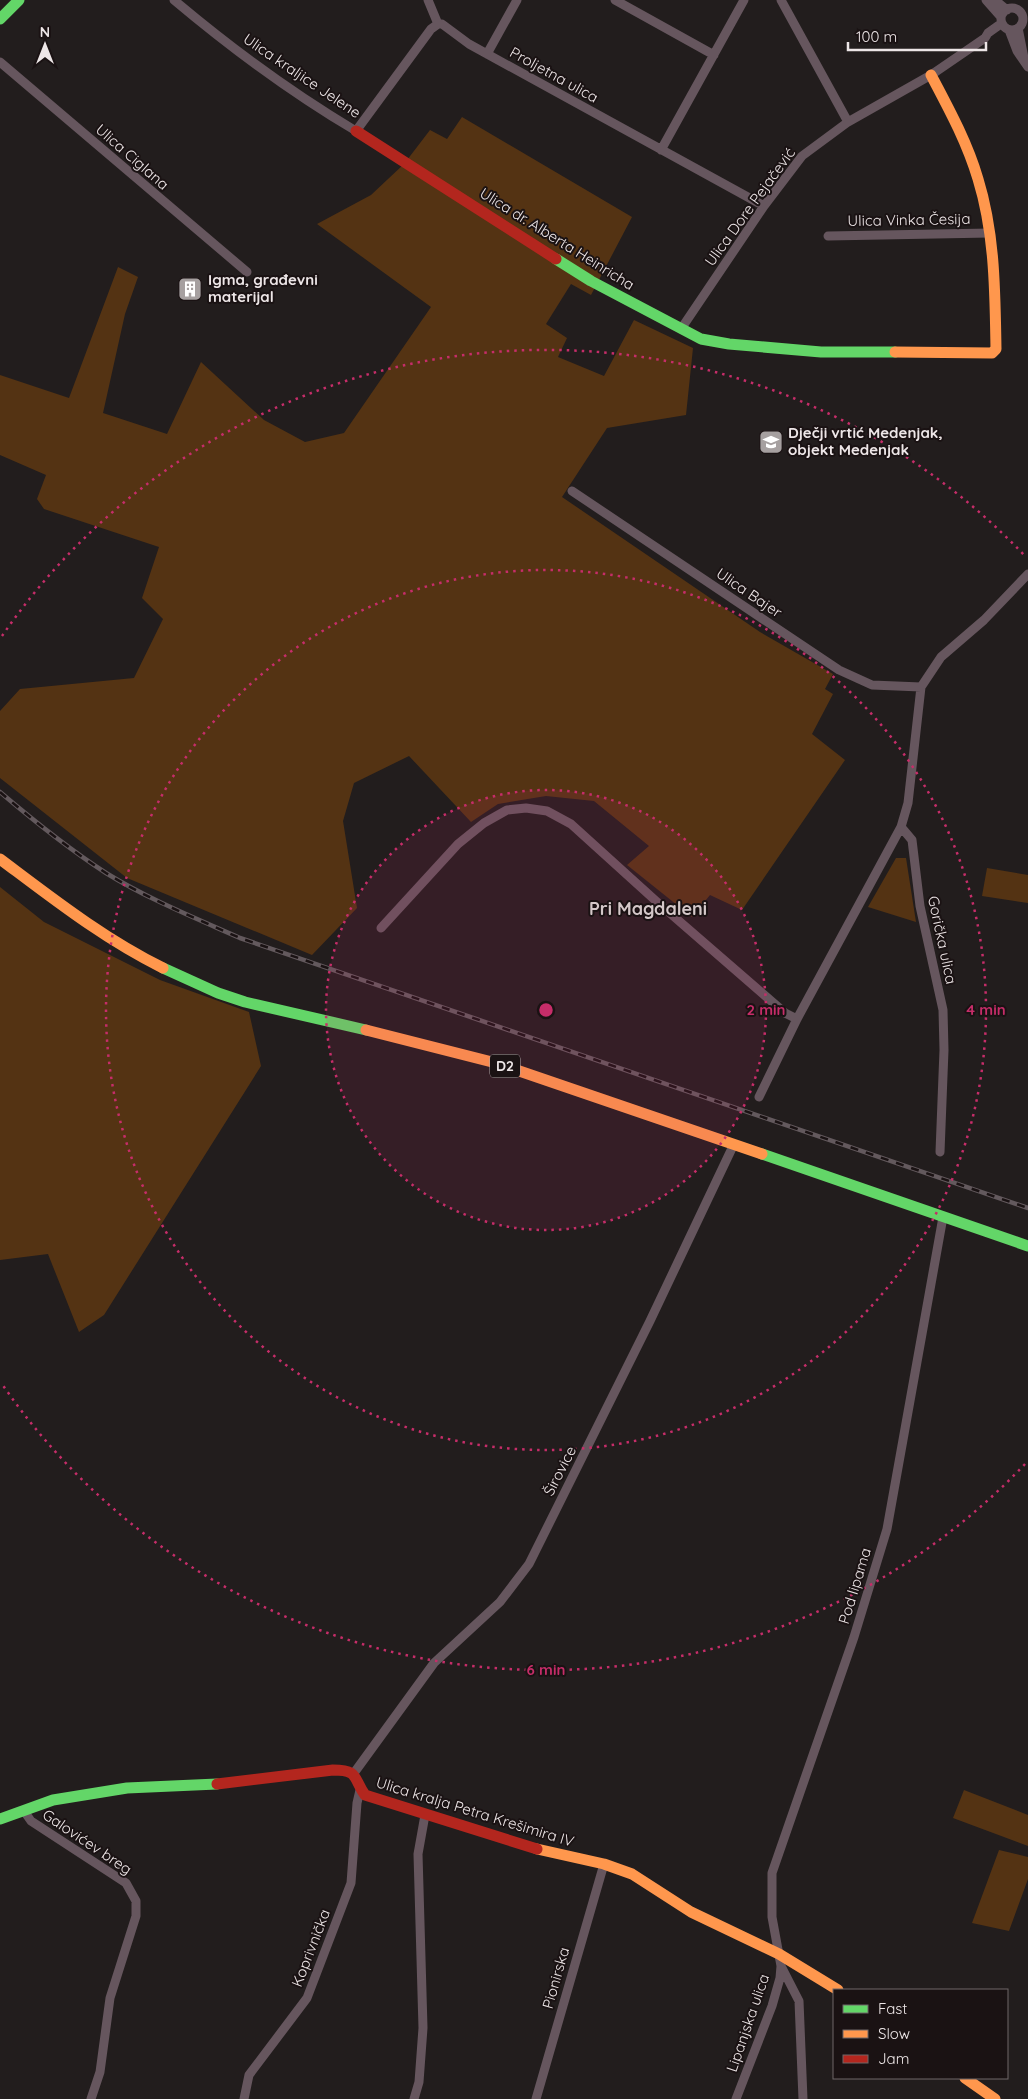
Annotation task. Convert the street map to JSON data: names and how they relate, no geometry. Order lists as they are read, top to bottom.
{
  "streets": {
    "street": [
      "Proljetna ulica",
      "Ulica kraljice Jelene",
      "Ulica Ciglana",
      "Ulica Dore Pejačević",
      "Ulica Vinka Česija",
      "Ulica dr. Alberta Heinricha",
      "Ulica Bajer",
      "Gorička ulica",
      "D2",
      "Širovice",
      "Pod lipama",
      "Ulica kralja Petra Krešimira IV",
      "Galovićev breg",
      "Koprivnička",
      "Pionirska",
      "Lipanjska ulica"
    ]
  },
  "crossings": [
    ["Proljetna ulica", "Ulica Dore Pejačević"],
    ["Ulica kraljice Jelene", "Ulica dr. Alberta Heinricha"],
    ["Ulica Dore Pejačević", "Ulica Vinka Česija"],
    ["Ulica Dore Pejačević", "Ulica dr. Alberta Heinricha"],
    ["Ulica Vinka Česija", "Ulica dr. Alberta Heinricha"],
    ["D2", "Širovice"],
    ["D2", "Pod lipama"],
    ["Širovice", "Ulica kralja Petra Krešimira IV"],
    ["Pod lipama", "Ulica kralja Petra Krešimira IV"],
    ["Pod lipama", "Lipanjska ulica"],
    ["Ulica kralja Petra Krešimira IV", "Koprivnička"],
    ["Ulica kralja Petra Krešimira IV", "Pionirska"],
    ["Ulica kralja Petra Krešimira IV", "Lipanjska ulica"]
  ],
  "districts": ["Pri Magdaleni"],
  "places": {
    "building": ["Igma, građevni materijal"],
    "school or university": ["Dječji vrtić Medenjak, objekt Medenjak"]
  },
  "legend": ["Fast", "Slow", "Jam"],
  "scale_bar": "100 m",
  "north": "top",
  "rings": ["2 min", "4 min", "6 min"]
}
